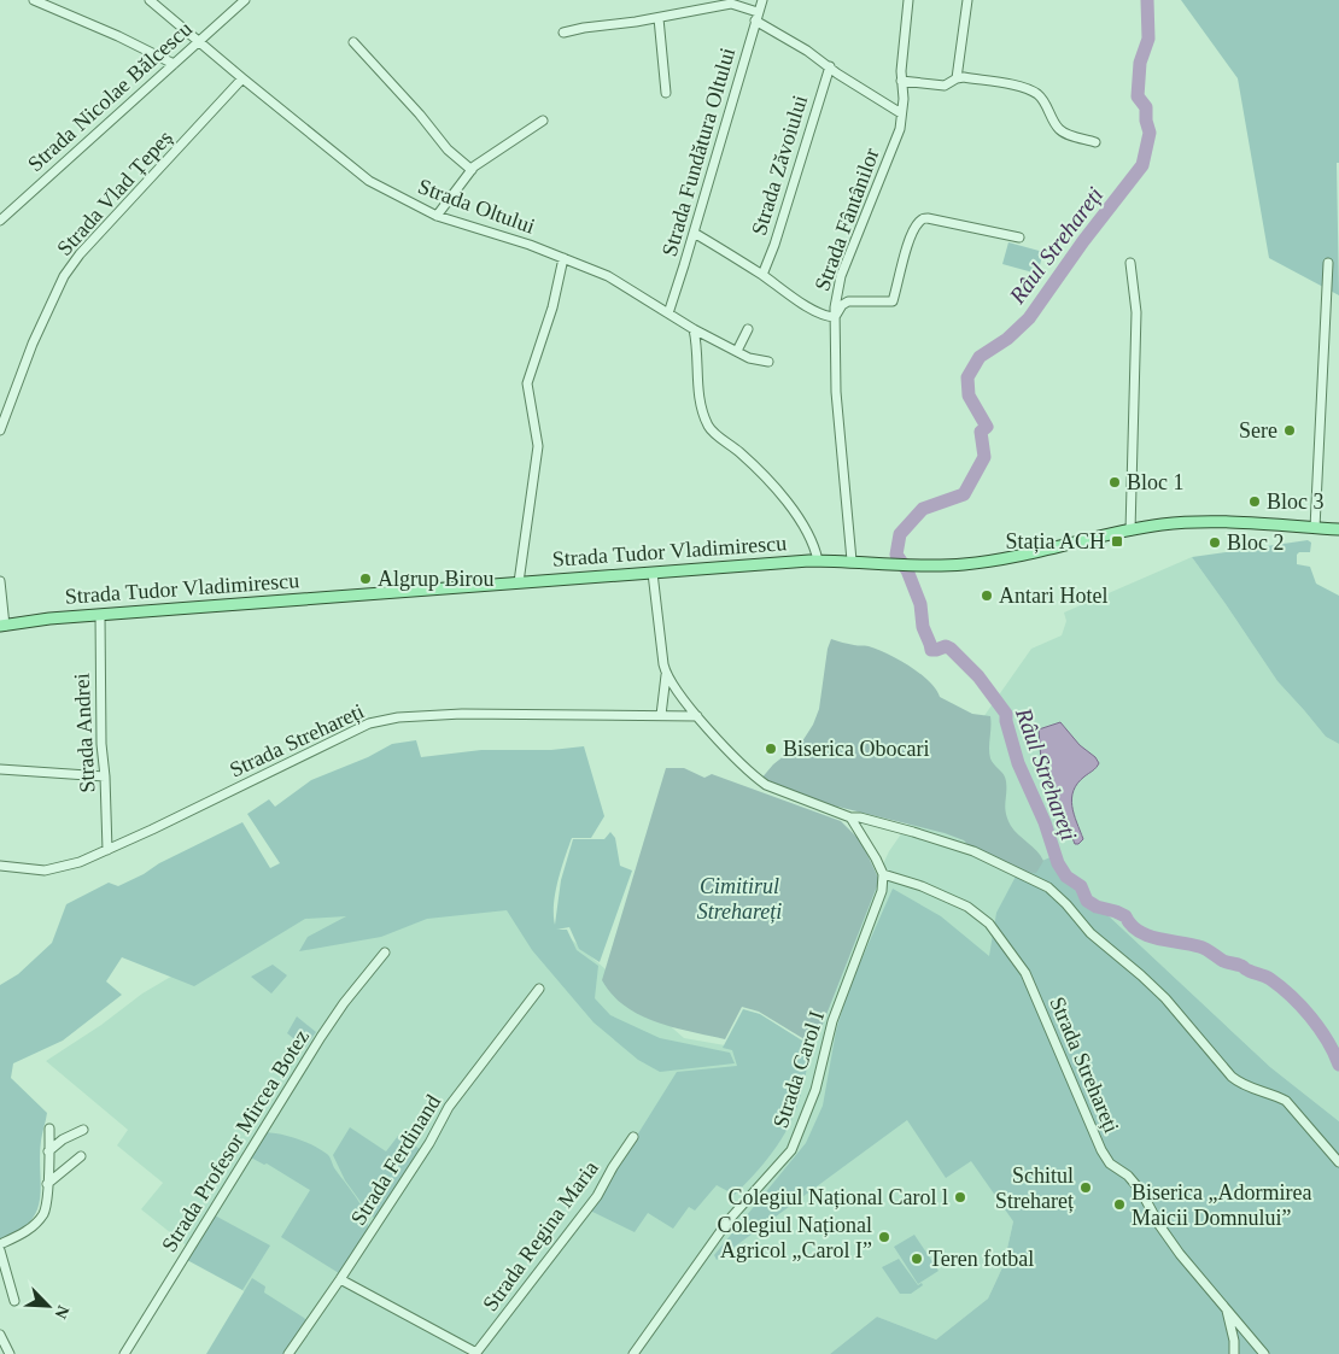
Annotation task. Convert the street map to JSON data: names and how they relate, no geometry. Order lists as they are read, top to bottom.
{
  "streets": {
    "main road": ["Strada Tudor Vladimirescu"],
    "street": [
      "Strada Nicolae Bălcescu",
      "Strada Fundătura Oltului",
      "Strada Zăvoiului",
      "Strada Vlad Țepeș",
      "Strada Oltului",
      "Strada Fântânilor",
      "Strada Andrei",
      "Strada Strehareți",
      "Strada Carol I",
      "Strada Profesor Mircea Botez",
      "Strada Ferdinand",
      "Strada Regina Maria"
    ]
  },
  "crossings": [
    ["Strada Nicolae Bălcescu", "Strada Oltului"],
    ["Strada Fundătura Oltului", "Strada Oltului"],
    ["Strada Fundătura Oltului", "Strada Fântânilor"],
    ["Strada Zăvoiului", "Strada Fântânilor"],
    ["Strada Vlad Țepeș", "Strada Oltului"],
    ["Strada Tudor Vladimirescu", "Strada Andrei"],
    ["Strada Andrei", "Strada Strehareți"],
    ["Strada Strehareți", "Strada Carol I"]
  ],
  "water": ["Râul Strehareți"],
  "parks": ["Cimitirul Strehareți"],
  "places": {
    "other": [
      "Sere",
      "Bloc 1",
      "Bloc 3",
      "Bloc 2",
      "Algrup Birou",
      "Antari Hotel",
      "Biserica Obocari",
      "Schitul Strehareț",
      "Colegiul Național Carol l",
      "Biserica „Adormirea Maicii Domnului”",
      "Colegiul Național Agricol „Carol I”",
      "Teren fotbal"
    ],
    "transit": ["Stația ACH"]
  },
  "north": "bottom right"
}
